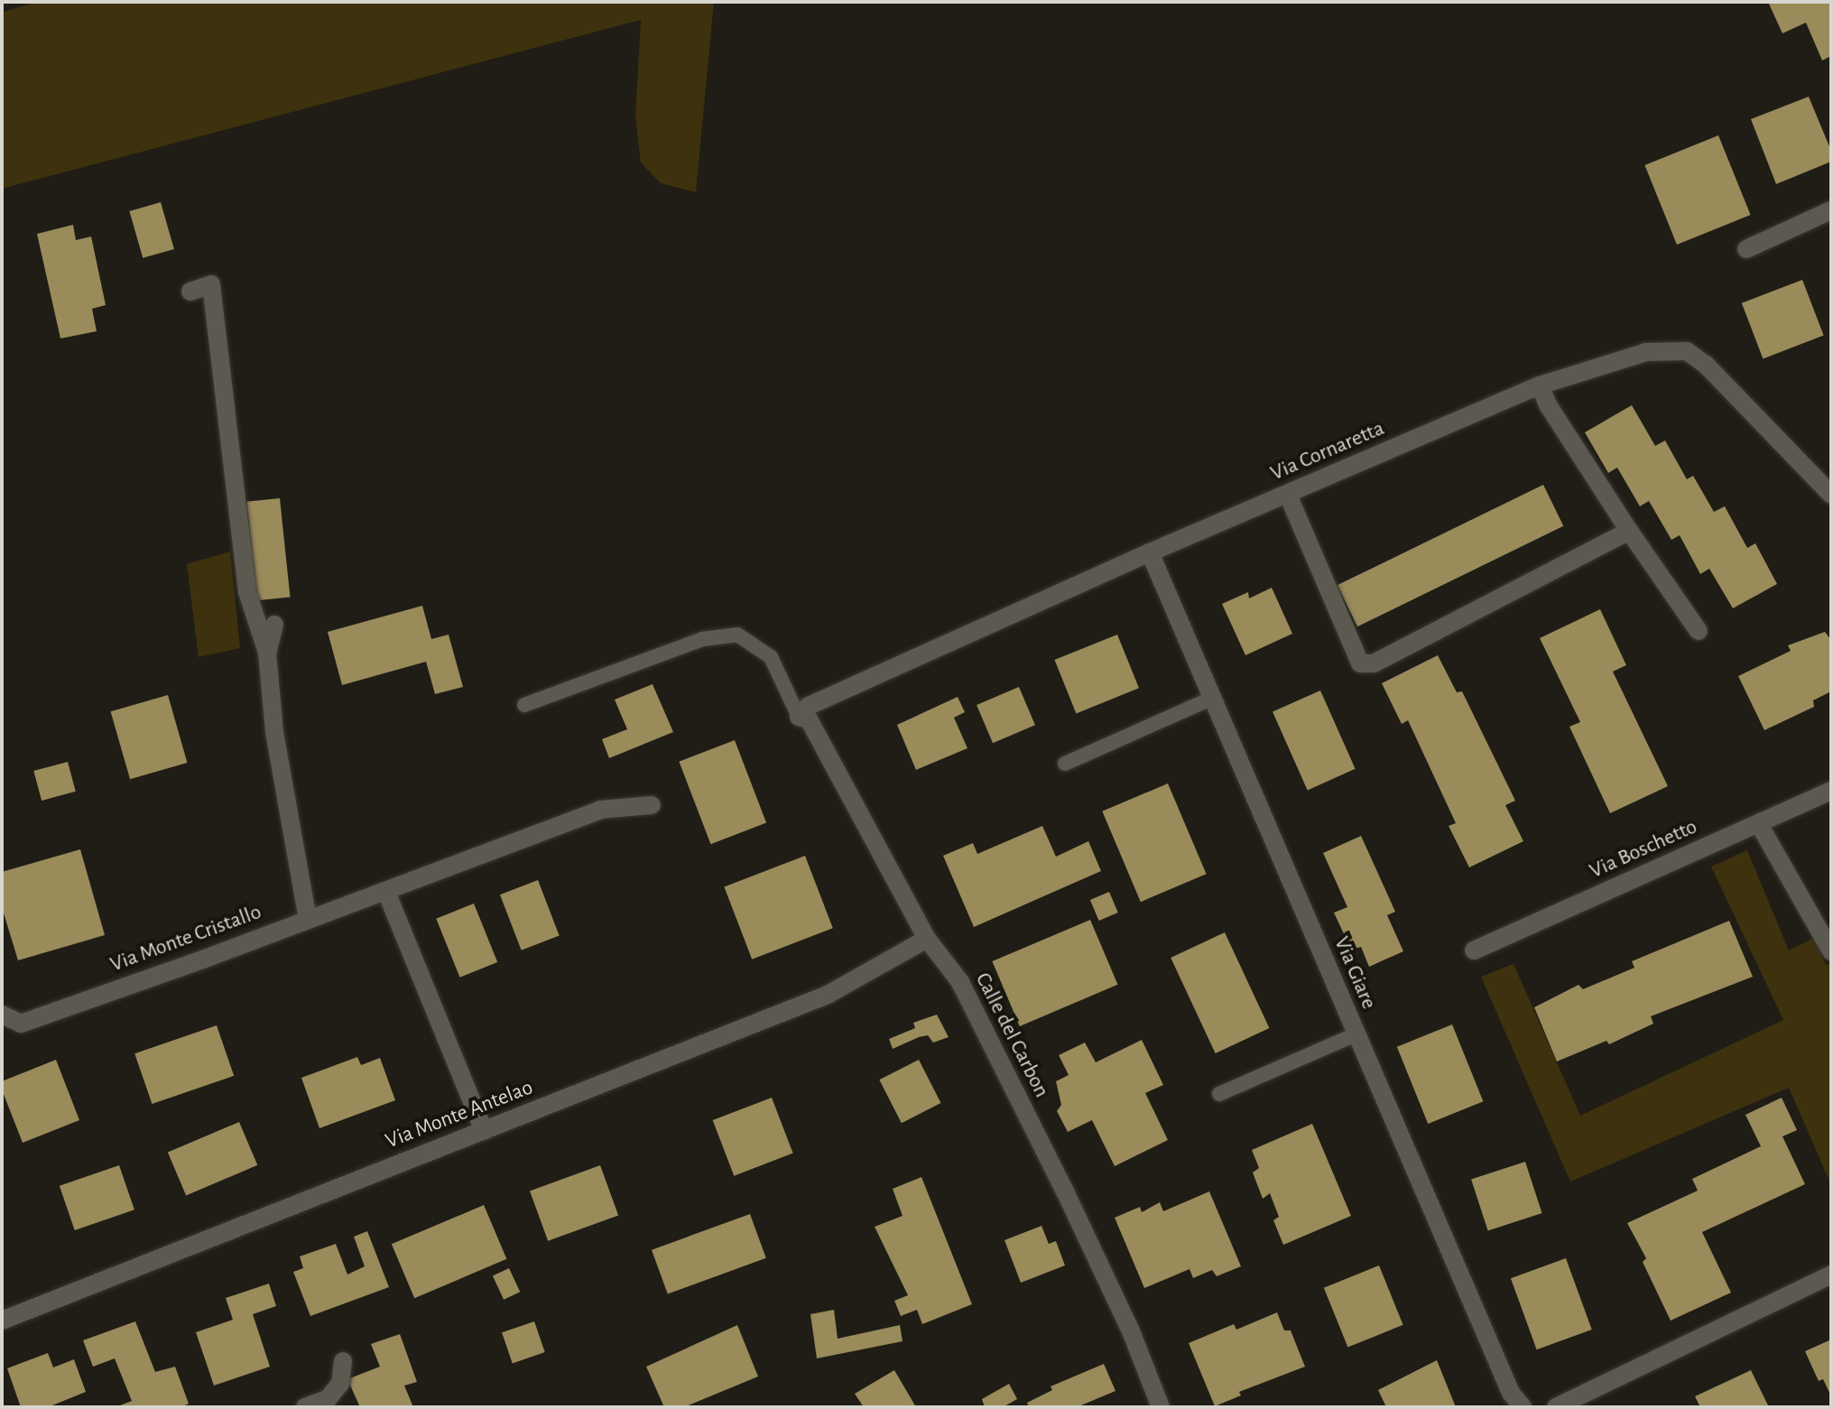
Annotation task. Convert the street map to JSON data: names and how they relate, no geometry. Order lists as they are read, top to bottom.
{
  "streets": {
    "street": [
      "Via Cornaretta",
      "Via Boschetto",
      "Via Monte Cristallo",
      "Via Giare",
      "Calle del Carbon",
      "Via Monte Antelao"
    ]
  },
  "crossings": [
    ["Via Cornaretta", "Via Giare"],
    ["Via Cornaretta", "Calle del Carbon"],
    ["Calle del Carbon", "Via Monte Antelao"]
  ]
}
